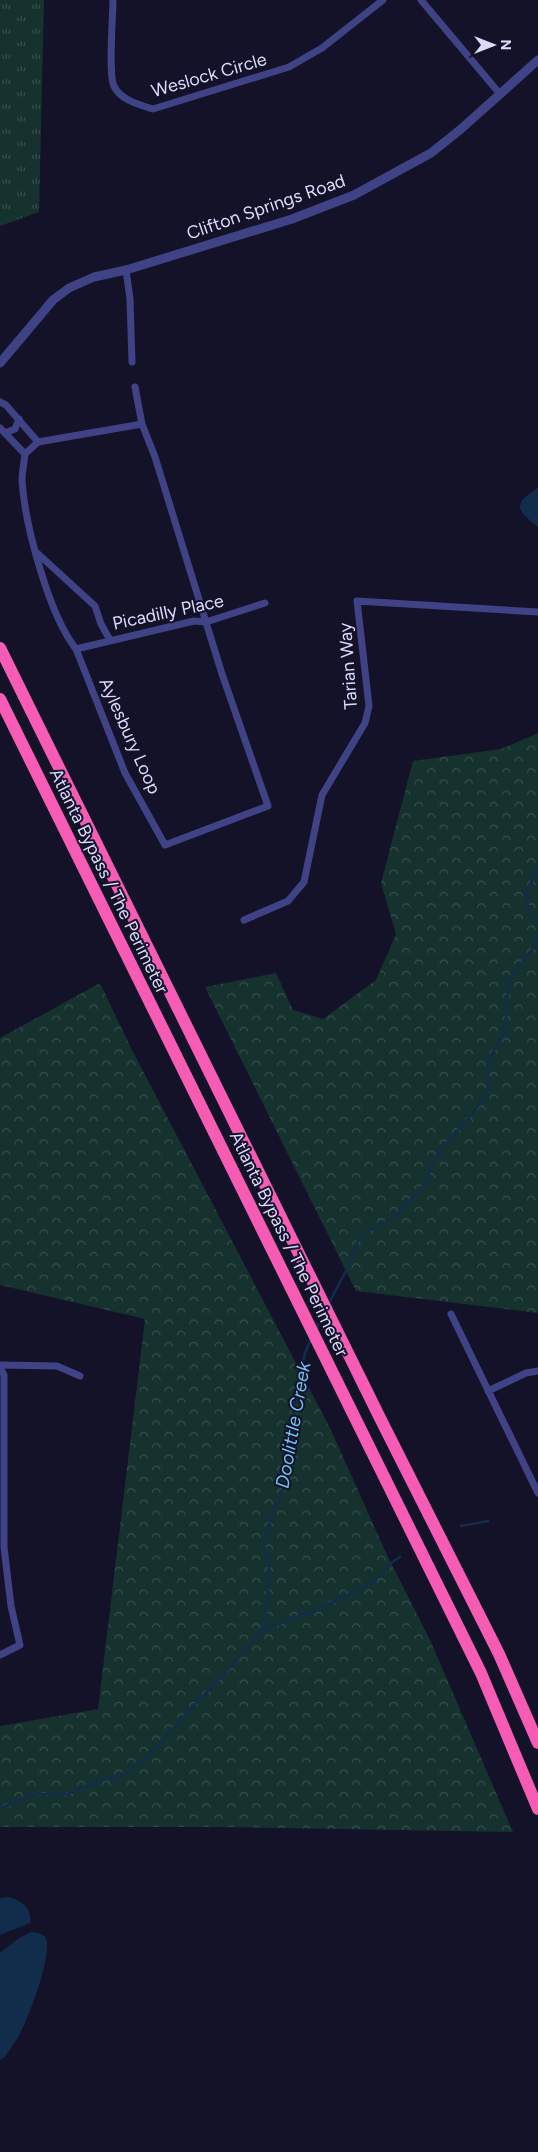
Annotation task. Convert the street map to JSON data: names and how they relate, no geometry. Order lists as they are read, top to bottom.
{
  "streets": {
    "highway": ["Atlanta Bypass / The Perimeter"],
    "street": [
      "Weslock Circle",
      "Clifton Springs Road",
      "Picadilly Place",
      "Tarian Way",
      "Aylesbury Loop"
    ]
  },
  "crossings": [
    ["Picadilly Place", "Aylesbury Loop"]
  ],
  "water": ["Doolittle Creek"],
  "north": "right"
}
